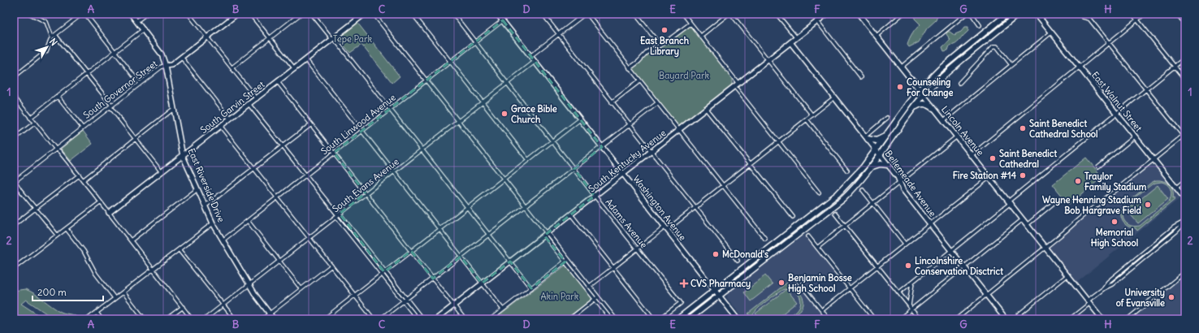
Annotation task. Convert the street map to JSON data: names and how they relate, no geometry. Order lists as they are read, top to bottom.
{
  "streets": {
    "street": [
      "South Governor Street",
      "East Walnut Street",
      "South Garvin Street",
      "South Linwood Avenue",
      "Lincoln Avenue",
      "South Kentucky Avenue",
      "Bellemeade Avenue",
      "East Riverside Drive",
      "South Evans Avenue",
      "Washington Avenue",
      "Adams Avenue"
    ]
  },
  "crossings": [
    ["South Governor Street", "East Riverside Drive"],
    ["South Garvin Street", "East Riverside Drive"],
    ["South Linwood Avenue", "East Riverside Drive"],
    ["South Linwood Avenue", "Washington Avenue"],
    ["South Linwood Avenue", "Adams Avenue"],
    ["South Kentucky Avenue", "Bellemeade Avenue"],
    ["South Kentucky Avenue", "Washington Avenue"],
    ["South Kentucky Avenue", "Adams Avenue"],
    ["East Riverside Drive", "South Evans Avenue"],
    ["South Evans Avenue", "Washington Avenue"],
    ["South Evans Avenue", "Adams Avenue"]
  ],
  "parks": ["Tepe Park", "Bayard Park", "Akin Park"],
  "places": {
    "other": [
      "East Branch Library",
      "Counseling For Change",
      "Grace Bible Church",
      "Saint Benedict Cathedral School",
      "Saint Benedict Cathedral",
      "Fire Station #14",
      "Traylor Family Stadium",
      "Wayne Henning Stadium Bob Hargrave Field",
      "Memorial High School",
      "McDonald's",
      "Lincolnshire Conservation Disctrict",
      "Benjamin Bosse High School",
      "University of Evansville"
    ],
    "health": ["CVS Pharmacy"]
  },
  "scale_bar": "200 m",
  "north": "top right",
  "grid": {
    "columns": [
      "A",
      "B",
      "C",
      "D",
      "E",
      "F",
      "G",
      "H"
    ],
    "rows": ["1", "2"]
  }
}
